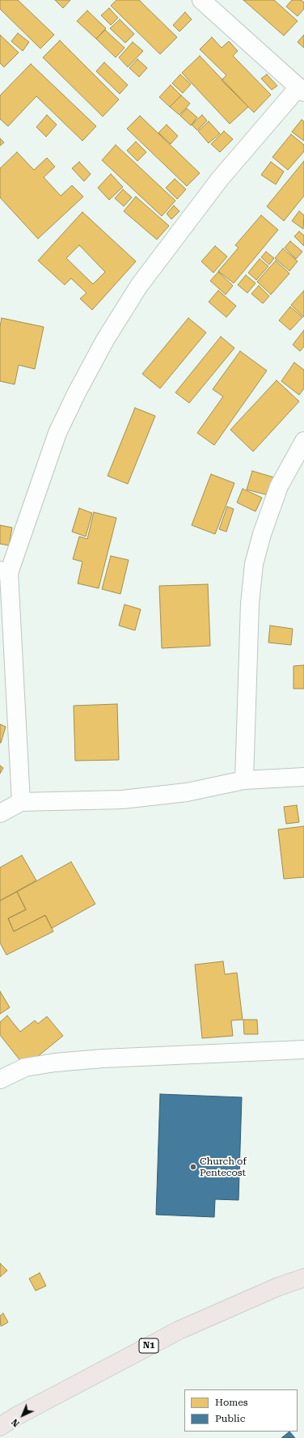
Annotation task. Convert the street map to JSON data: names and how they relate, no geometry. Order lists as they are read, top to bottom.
{
  "streets": {
    "highway": ["N1"]
  },
  "places": ["Church of Pentecost"],
  "legend": ["Homes", "Public"],
  "north": "bottom left"
}
